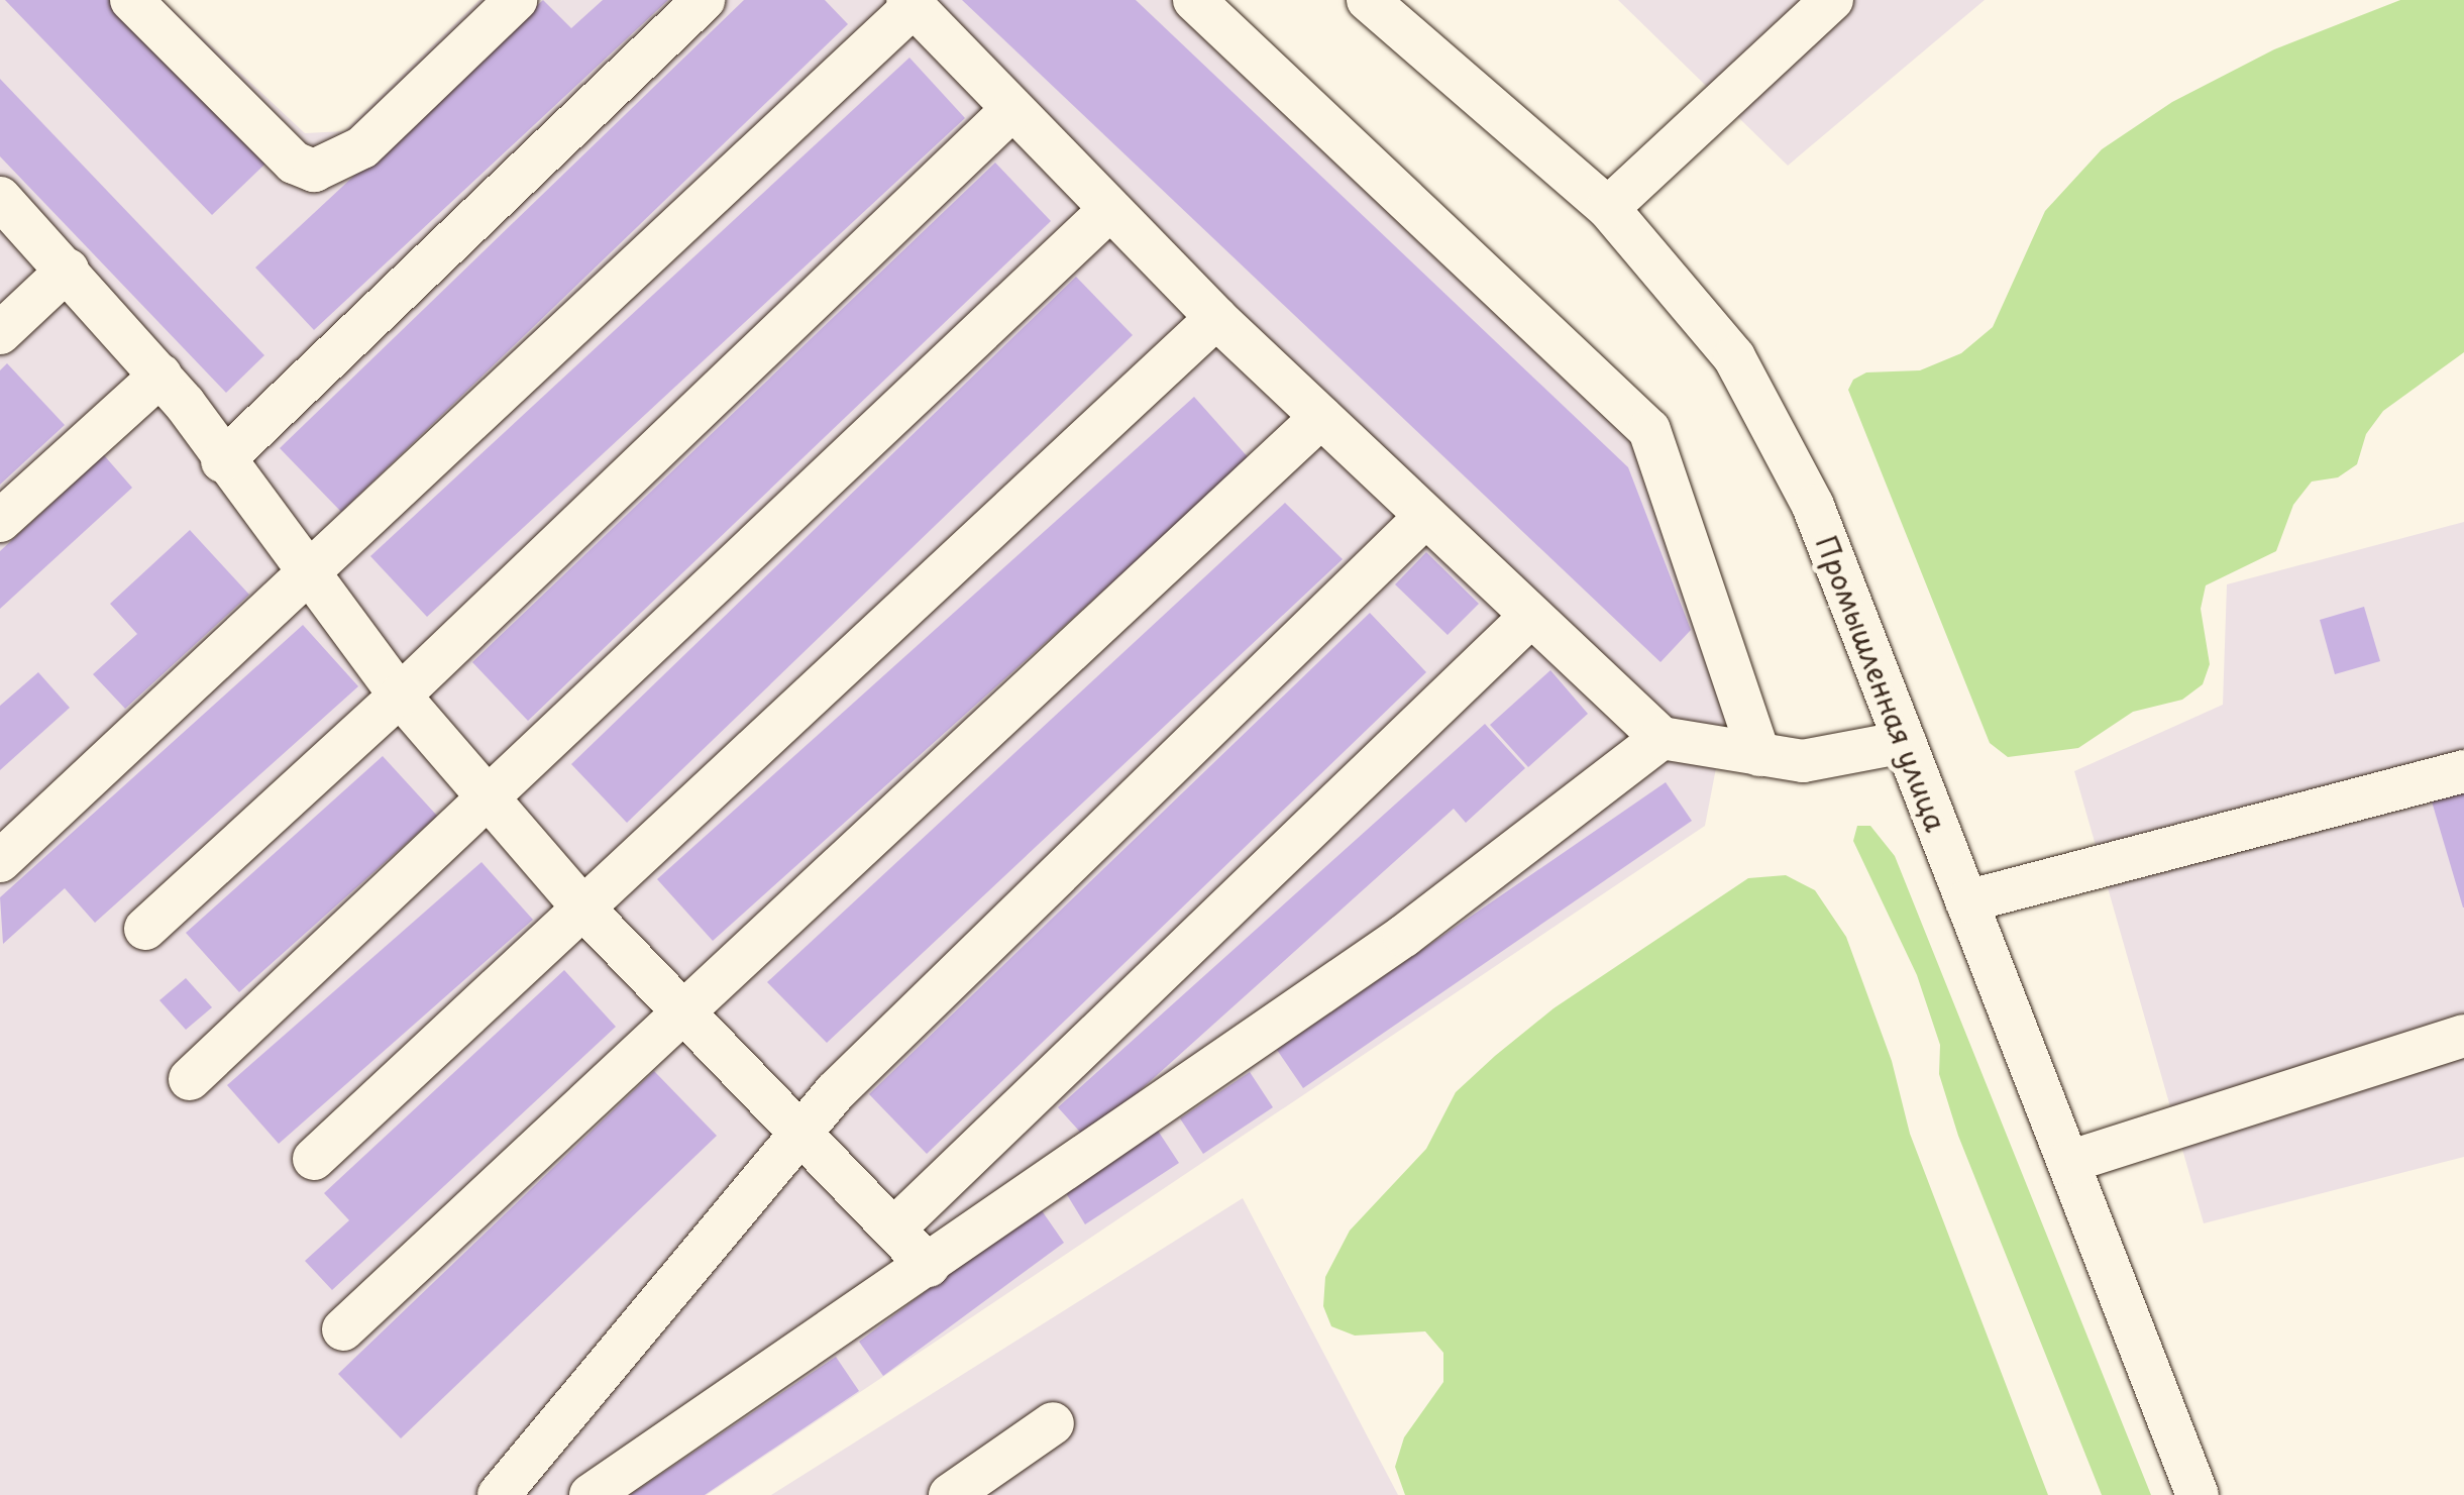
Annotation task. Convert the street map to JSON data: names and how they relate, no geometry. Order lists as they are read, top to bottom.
{
  "streets": {
    "street": ["Промышленная улица"]
  }
}
